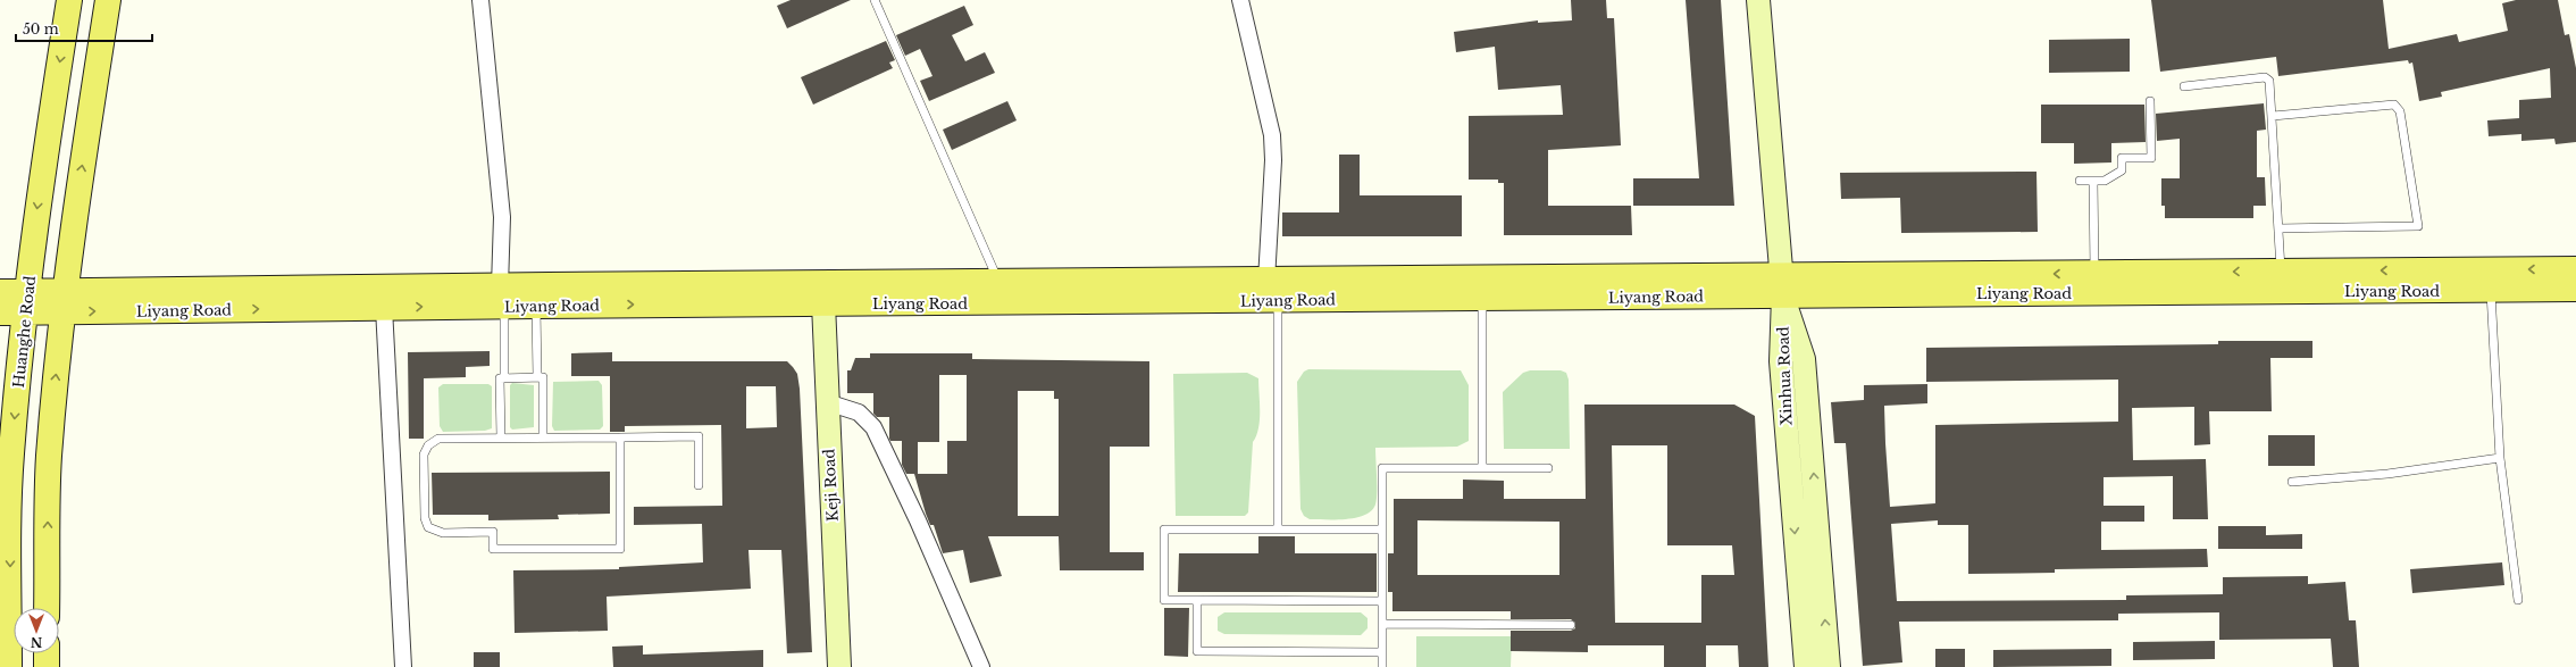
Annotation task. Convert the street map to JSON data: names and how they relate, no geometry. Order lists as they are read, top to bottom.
{
  "streets": {
    "main road": [
      "Liyang Road",
      "Huanghe Road",
      "Xinhua Road",
      "Keji Road"
    ]
  },
  "crossings": [
    ["Liyang Road", "Huanghe Road"],
    ["Liyang Road", "Xinhua Road"],
    ["Liyang Road", "Keji Road"]
  ],
  "scale_bar": "50 m",
  "north": "bottom"
}
